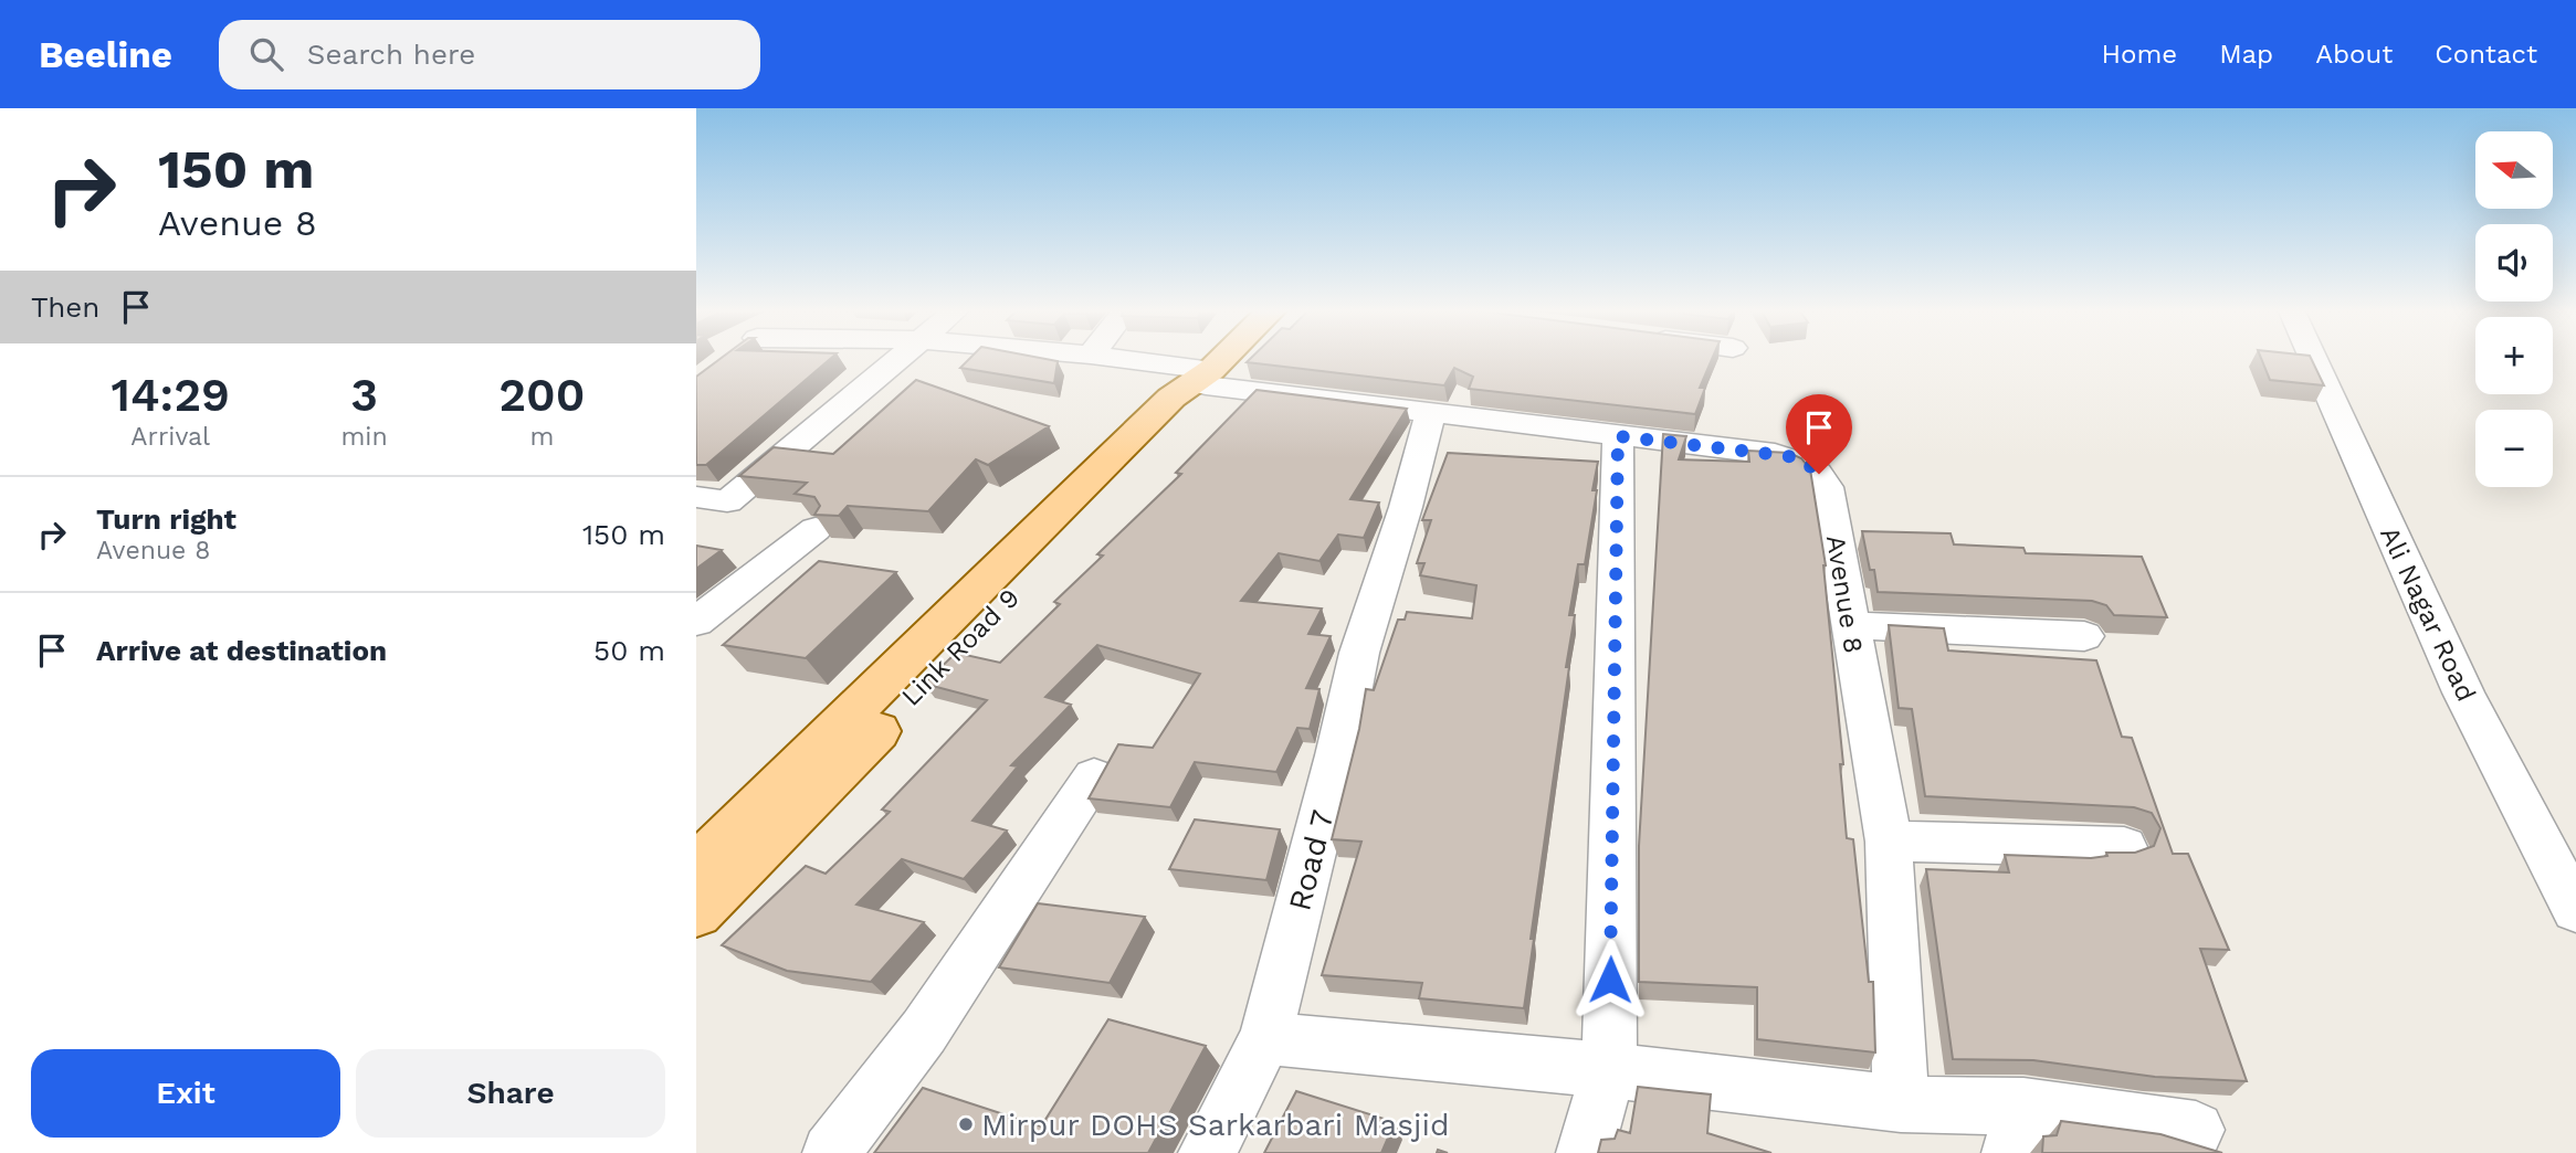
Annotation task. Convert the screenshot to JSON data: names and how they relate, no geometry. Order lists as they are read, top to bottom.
{
  "streets": {
    "main road": ["Link Road 9"],
    "street": ["Avenue 8", "Ali Nagar Road", "Road 7"]
  },
  "crossings": [
    ["Avenue 8", "Link Road 9"],
    ["Avenue 8", "Road 7"]
  ],
  "places": ["Mirpur DOHS Sarkarbari Masjid"],
  "north": "left",
  "page": {
    "header": "Beeline",
    "search": "Search here",
    "nav": [
      "Home",
      "Map",
      "About",
      "Contact"
    ],
    "turn": ["150 m", "Avenue 8"],
    "map_buttons": ["+", "−"],
    "then": "Then",
    "eta": [
      "14:29",
      "Arrival",
      "3",
      "min",
      "200",
      "m"
    ],
    "list": [
      {
        "name": "Turn right",
        "note": "Avenue 8",
        "value": "150 m"
      },
      {
        "name": "Arrive at destination",
        "value": "50 m"
      }
    ],
    "buttons": ["Exit", "Share"]
  }
}
